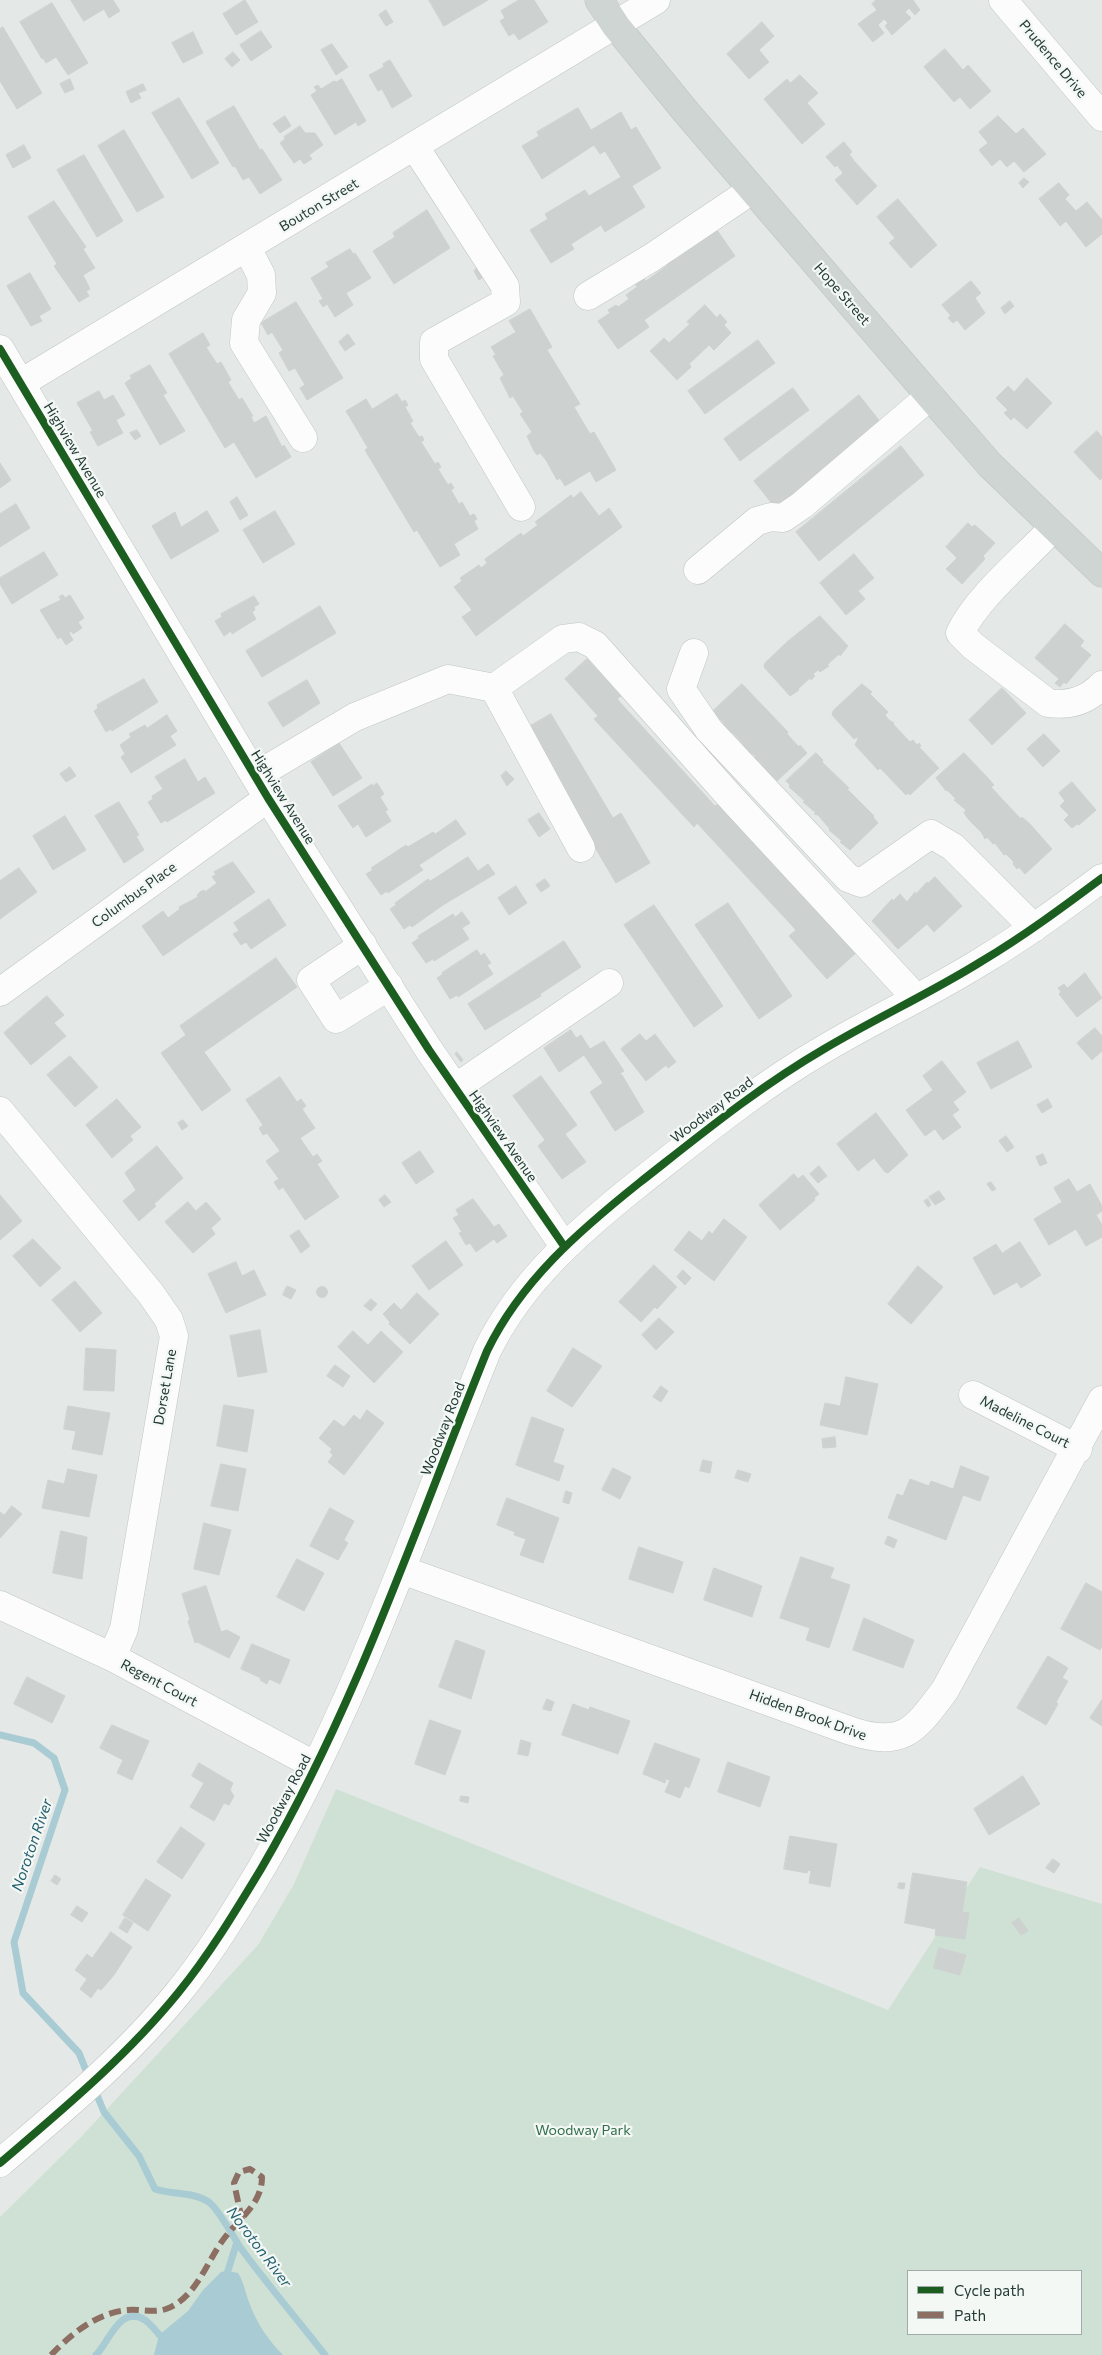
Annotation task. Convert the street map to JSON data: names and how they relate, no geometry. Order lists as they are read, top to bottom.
{
  "streets": {
    "main road": ["Hope Street"],
    "street": [
      "Prudence Drive",
      "Bouton Street",
      "Highview Avenue",
      "Columbus Place",
      "Woodway Road",
      "Dorset Lane",
      "Madeline Court",
      "Regent Court",
      "Hidden Brook Drive"
    ]
  },
  "crossings": [
    ["Bouton Street", "Hope Street"],
    ["Bouton Street", "Highview Avenue"],
    ["Highview Avenue", "Columbus Place"],
    ["Highview Avenue", "Woodway Road"],
    ["Woodway Road", "Regent Court"],
    ["Woodway Road", "Hidden Brook Drive"],
    ["Dorset Lane", "Regent Court"],
    ["Madeline Court", "Hidden Brook Drive"]
  ],
  "water": ["Noroton River"],
  "parks": ["Woodway Park"],
  "legend": ["Cycle path", "Path"]
}
